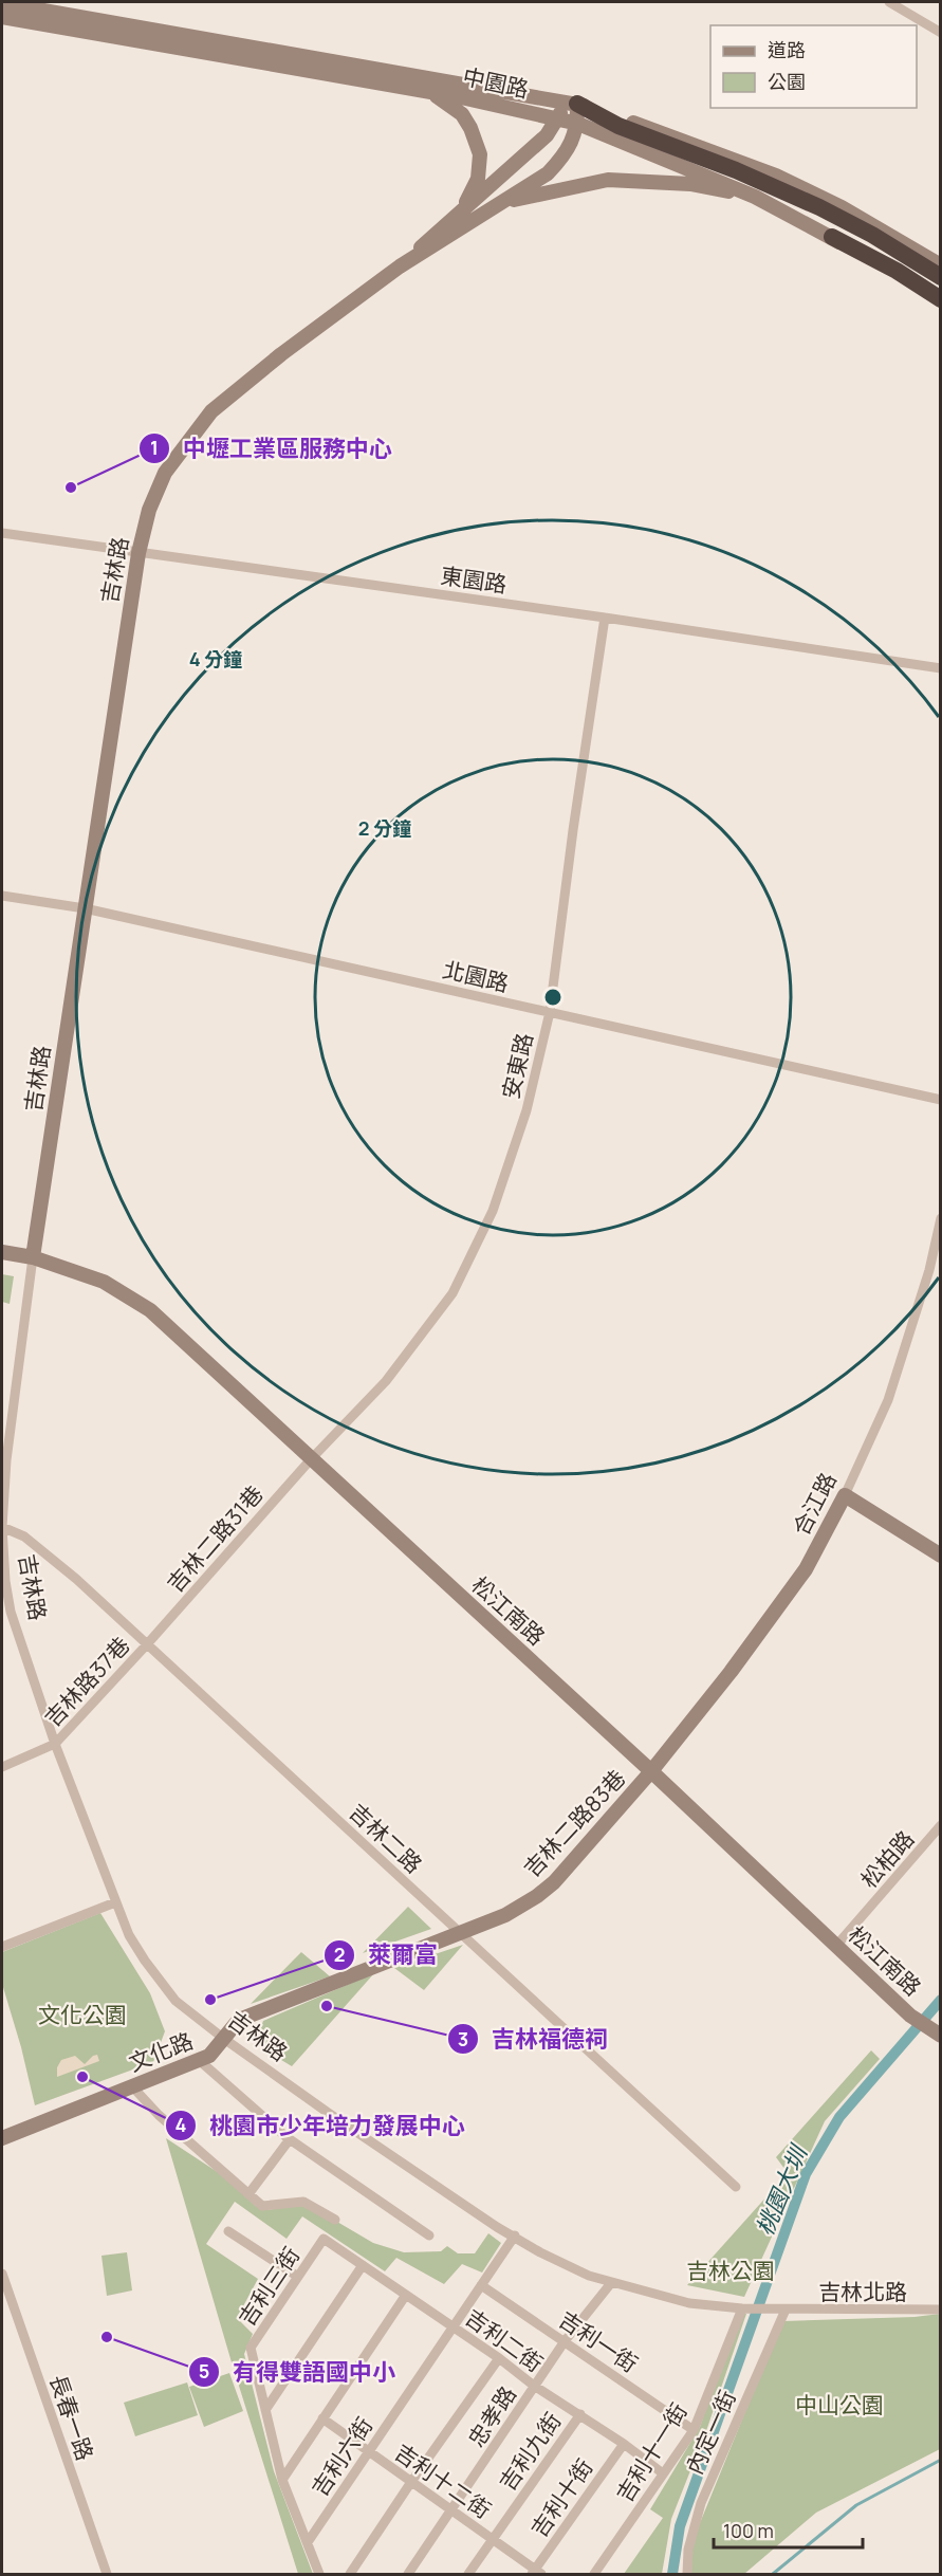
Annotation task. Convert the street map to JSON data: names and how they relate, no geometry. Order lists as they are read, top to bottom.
{
  "streets": {
    "street": [
      "中園路",
      "吉林路",
      "東園路",
      "北園路",
      "安東路",
      "合江路",
      "吉林二路31巷",
      "松江南路",
      "吉林路37巷",
      "吉林二路83巷",
      "吉林二路",
      "松柏路",
      "文化路",
      "吉利三街",
      "吉林北路",
      "吉利二街",
      "吉利一街",
      "忠孝路",
      "長春一路",
      "內定一街",
      "吉利九街",
      "吉利十一街",
      "吉利六街",
      "吉利十二街",
      "吉利十街"
    ]
  },
  "crossings": [
    ["中園路", "吉林路"],
    ["吉林路", "東園路"],
    ["吉林路", "北園路"],
    ["吉林路", "松江南路"],
    ["吉林路", "吉林路37巷"],
    ["吉林路", "吉林二路83巷"],
    ["吉林路", "吉林二路"],
    ["吉林路", "文化路"],
    ["吉林路", "吉林北路"],
    ["吉林路", "忠孝路"],
    ["吉林路", "內定一街"],
    ["吉林路", "吉利十一街"],
    ["吉林路", "吉利六街"],
    ["東園路", "安東路"],
    ["北園路", "安東路"],
    ["安東路", "吉林二路31巷"],
    ["安東路", "松江南路"],
    ["合江路", "松江南路"],
    ["合江路", "吉林二路83巷"],
    ["吉林二路31巷", "松江南路"],
    ["吉林二路31巷", "吉林路37巷"],
    ["吉林二路31巷", "吉林二路"],
    ["松江南路", "吉林二路83巷"],
    ["松江南路", "松柏路"],
    ["吉林路37巷", "吉林二路"],
    ["吉林二路83巷", "吉林二路"],
    ["吉林二路83巷", "文化路"],
    ["吉利三街", "吉利二街"],
    ["吉利三街", "吉利六街"],
    ["吉林北路", "內定一街"],
    ["吉利二街", "忠孝路"],
    ["吉利二街", "吉利九街"],
    ["吉利二街", "吉利十一街"],
    ["吉利二街", "吉利六街"],
    ["吉利二街", "吉利十街"],
    ["吉利一街", "忠孝路"],
    ["吉利一街", "吉利十一街"],
    ["吉利一街", "吉利六街"],
    ["忠孝路", "吉利十二街"],
    ["吉利九街", "吉利十二街"],
    ["吉利六街", "吉利十二街"],
    ["吉利十二街", "吉利十街"]
  ],
  "water": ["桃園大圳"],
  "parks": ["文化公園", "吉林公園", "中山公園"],
  "places": [
    "中壢工業區服務中心",
    "萊爾富",
    "吉林福德祠",
    "桃園市少年培力發展中心",
    "有得雙語國中小"
  ],
  "legend": ["道路", "公園"],
  "scale_bar": "100 m",
  "rings": ["4 分鐘", "2 分鐘"]
}
